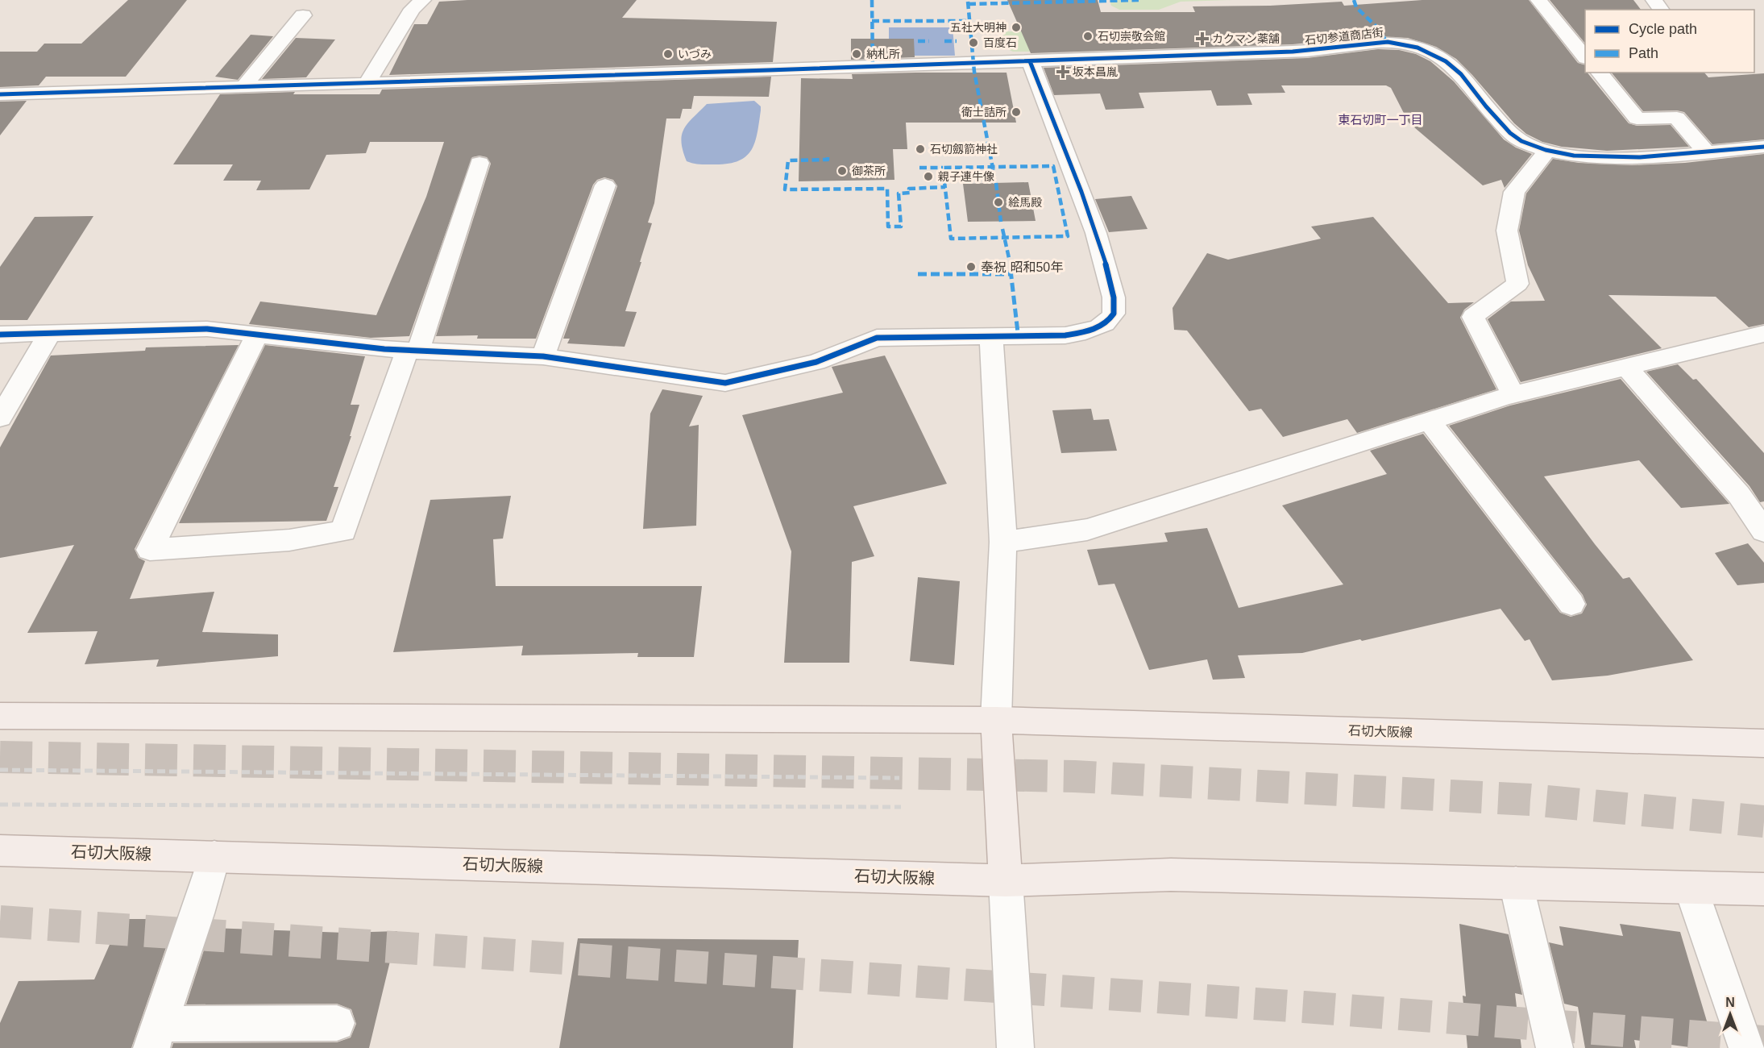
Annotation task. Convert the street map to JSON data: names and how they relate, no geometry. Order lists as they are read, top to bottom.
{
  "streets": {
    "main road": ["石切大阪線"],
    "street": ["石切参道商店街"]
  },
  "districts": ["東石切町一丁目"],
  "places": {
    "other": [
      "五社大明神",
      "石切崇敬会館",
      "百度石",
      "いづみ",
      "納札所",
      "衛士詰所",
      "石切劔箭神社",
      "御茶所",
      "親子連牛像",
      "絵馬殿",
      "奉祝 昭和50年"
    ],
    "health": ["カクマン薬舗", "坂本昌胤"]
  },
  "legend": ["Cycle path", "Path"],
  "north": "top"
}
